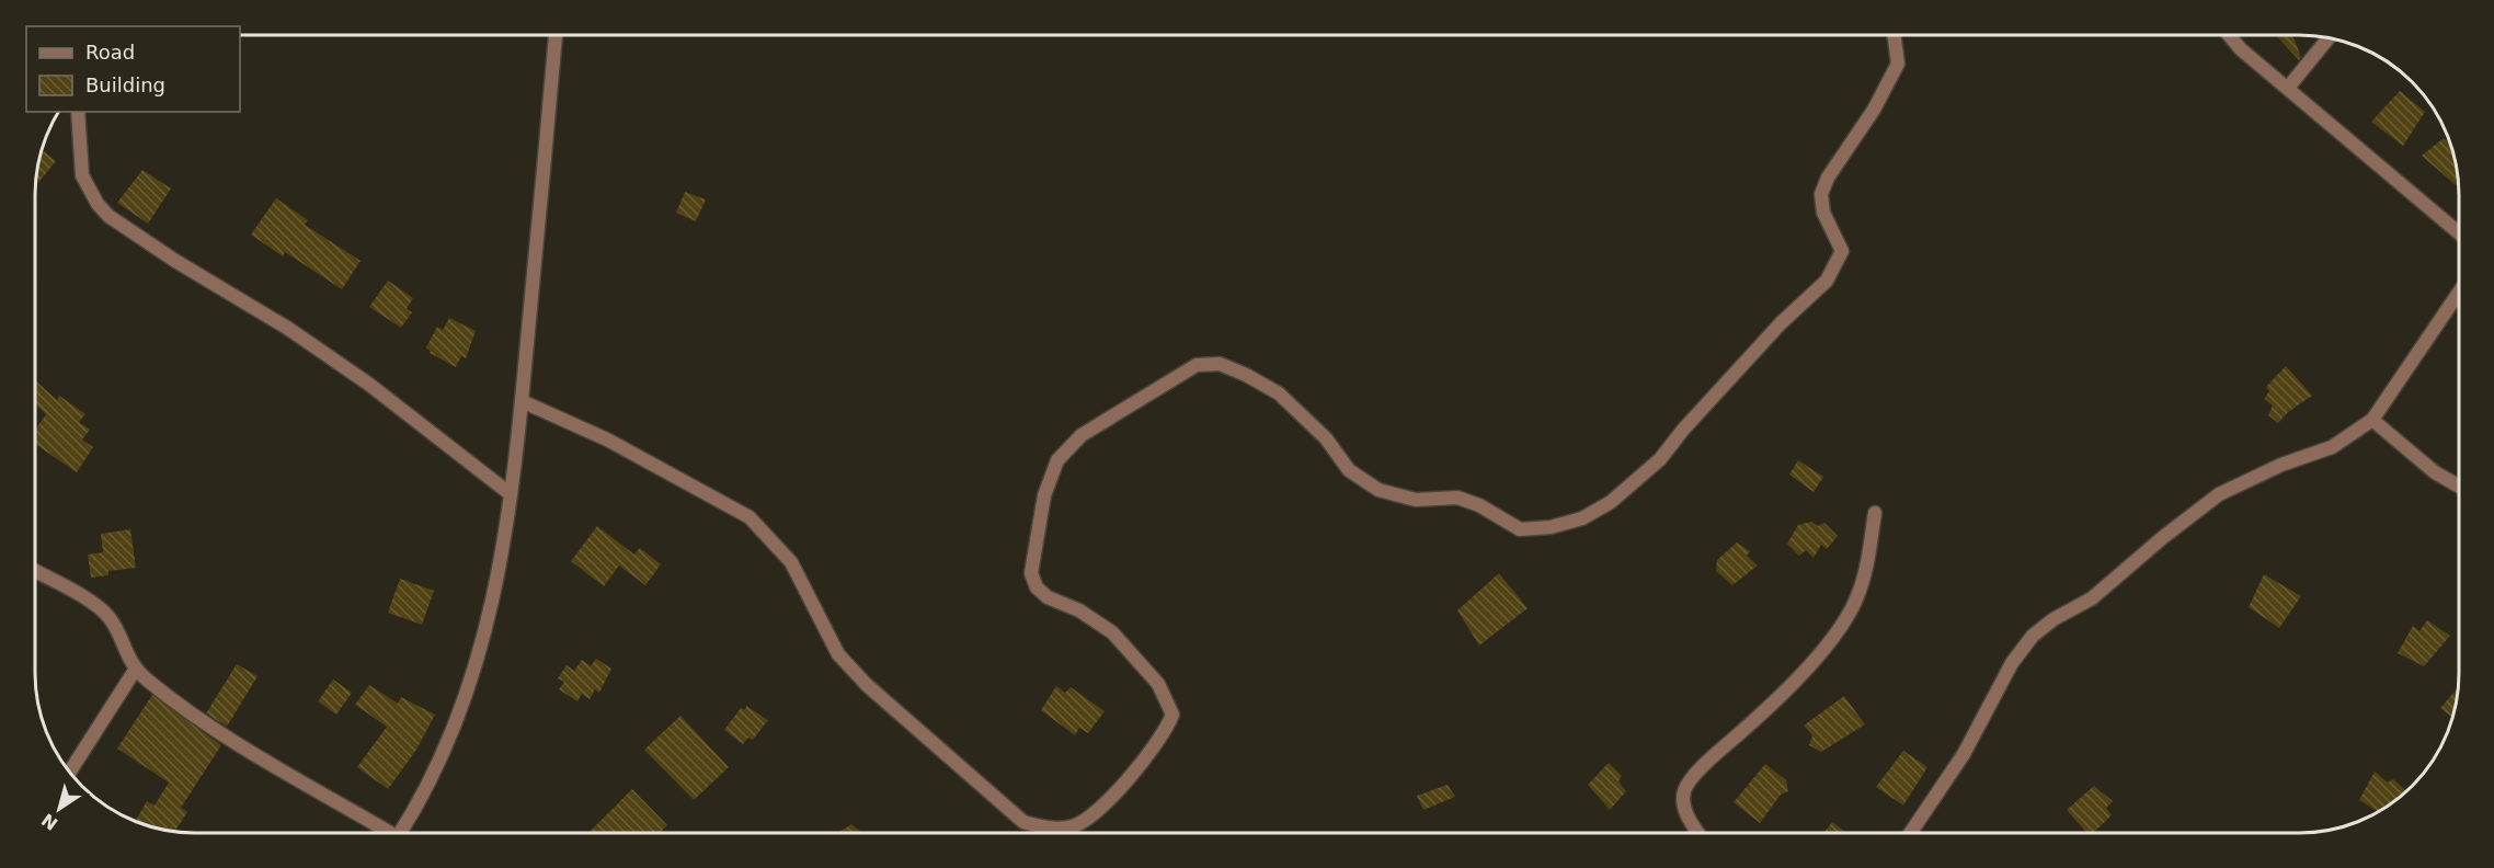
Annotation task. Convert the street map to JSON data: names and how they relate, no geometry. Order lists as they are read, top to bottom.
{
  "legend": ["Road", "Building"],
  "north": "bottom left"
}
